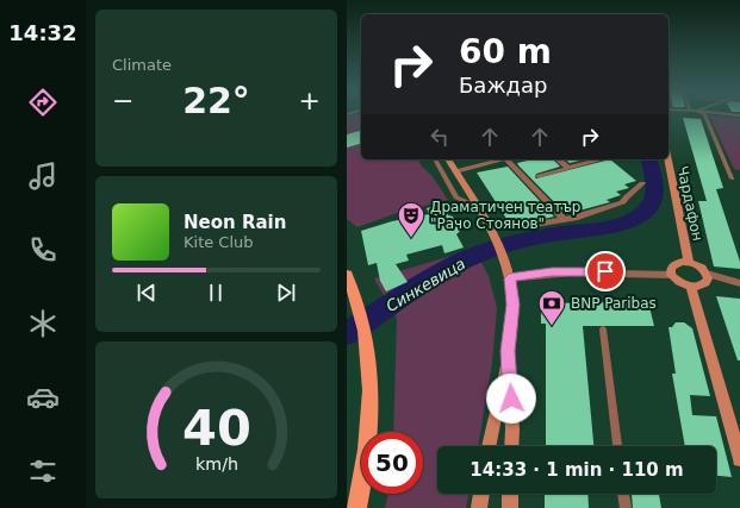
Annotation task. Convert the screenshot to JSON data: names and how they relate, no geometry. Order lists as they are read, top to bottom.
{
  "streets": {
    "main road": ["Чардафон"]
  },
  "water": ["Синкевица"],
  "places": {
    "theatre": ["Драматичен театър \"Рачо Стоянов\""],
    "bank": ["BNP Paribas"]
  },
  "page": {
    "tabs": "14:32",
    "tile": "Climate",
    "turn": ["60 m", "Баждар"],
    "heat": ["−", "22°", "+"],
    "song": ["Neon Rain", "Kite Club"],
    "limit": "50",
    "trip": "14:33 · 1 min · 110 m",
    "gauge": ["40", "km/h"]
  }
}
